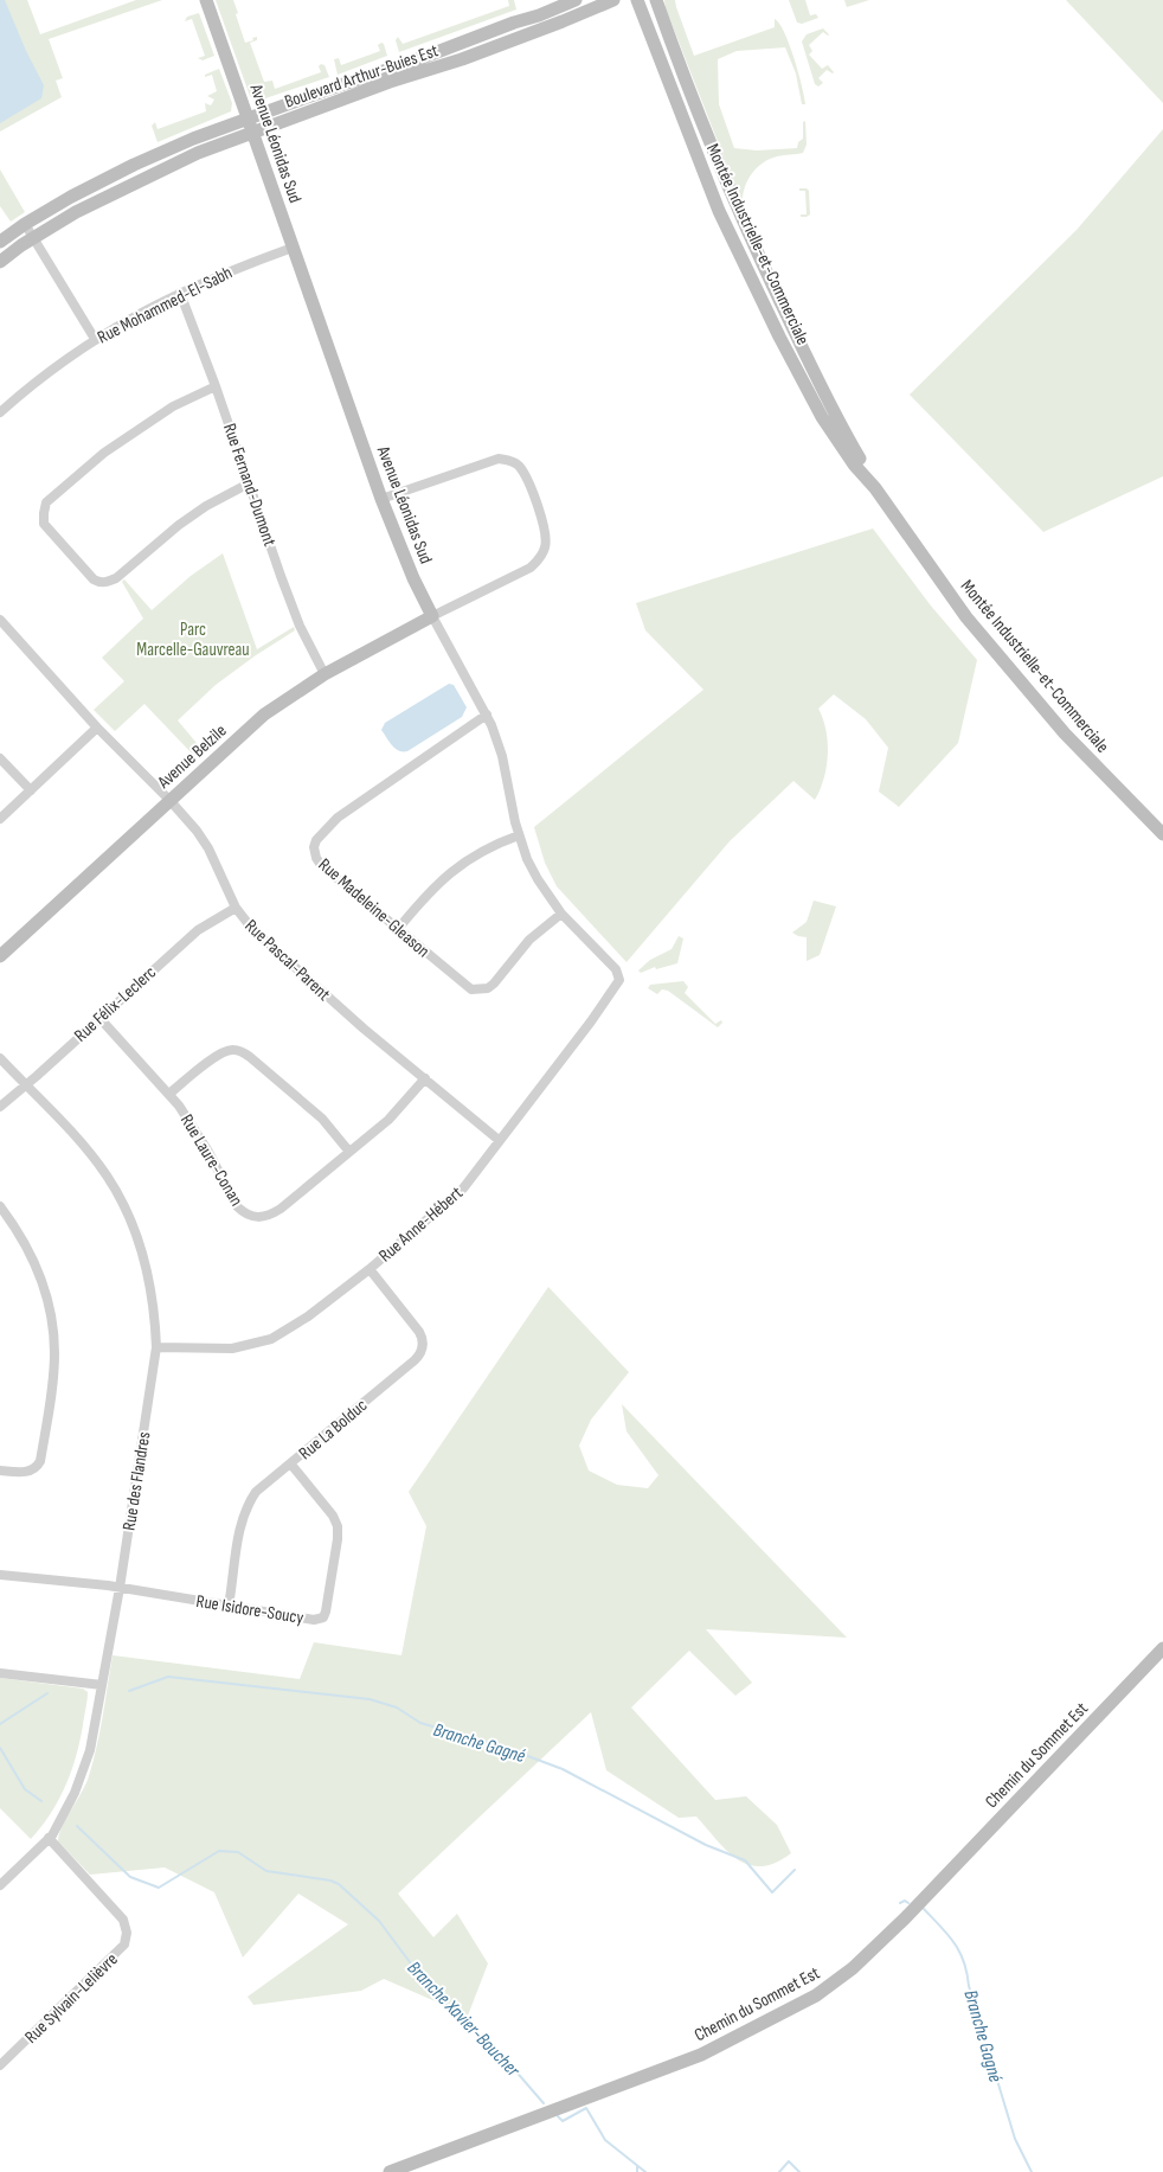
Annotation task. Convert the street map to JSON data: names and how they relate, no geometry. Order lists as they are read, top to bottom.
{
  "streets": {
    "street": [
      "Boulevard Arthur-Buies Est",
      "Avenue Léonidas Sud",
      "Montée Industrielle-et-Commerciale",
      "Rue Mohammed-El-Sabh",
      "Rue Fernand-Dumont",
      "Avenue Belzile",
      "Rue Madeleine-Gleason",
      "Rue Pascal-Parent",
      "Rue Félix-Leclerc",
      "Rue Laure-Conan",
      "Rue Anne-Hébert",
      "Rue La Bolduc",
      "Rue des Flandres",
      "Rue Isidore-Soucy",
      "Chemin du Sommet Est",
      "Rue Sylvain-Lelièvre"
    ]
  },
  "crossings": [
    ["Boulevard Arthur-Buies Est", "Avenue Léonidas Sud"],
    ["Avenue Léonidas Sud", "Rue Mohammed-El-Sabh"],
    ["Avenue Léonidas Sud", "Avenue Belzile"],
    ["Avenue Léonidas Sud", "Rue Madeleine-Gleason"],
    ["Avenue Léonidas Sud", "Rue Anne-Hébert"],
    ["Rue Mohammed-El-Sabh", "Rue Fernand-Dumont"],
    ["Rue Fernand-Dumont", "Avenue Belzile"],
    ["Avenue Belzile", "Rue Pascal-Parent"],
    ["Rue Pascal-Parent", "Rue Félix-Leclerc"],
    ["Rue Pascal-Parent", "Rue Laure-Conan"],
    ["Rue Pascal-Parent", "Rue Anne-Hébert"],
    ["Rue Félix-Leclerc", "Rue Laure-Conan"],
    ["Rue Félix-Leclerc", "Rue des Flandres"],
    ["Rue Anne-Hébert", "Rue La Bolduc"],
    ["Rue Anne-Hébert", "Rue des Flandres"],
    ["Rue La Bolduc", "Rue Isidore-Soucy"],
    ["Rue des Flandres", "Rue Isidore-Soucy"],
    ["Rue des Flandres", "Rue Sylvain-Lelièvre"]
  ],
  "water": ["Branche Gagné", "Branche Xavier-Boucher"],
  "parks": ["Parc Marcelle-Gauvreau"]
}
